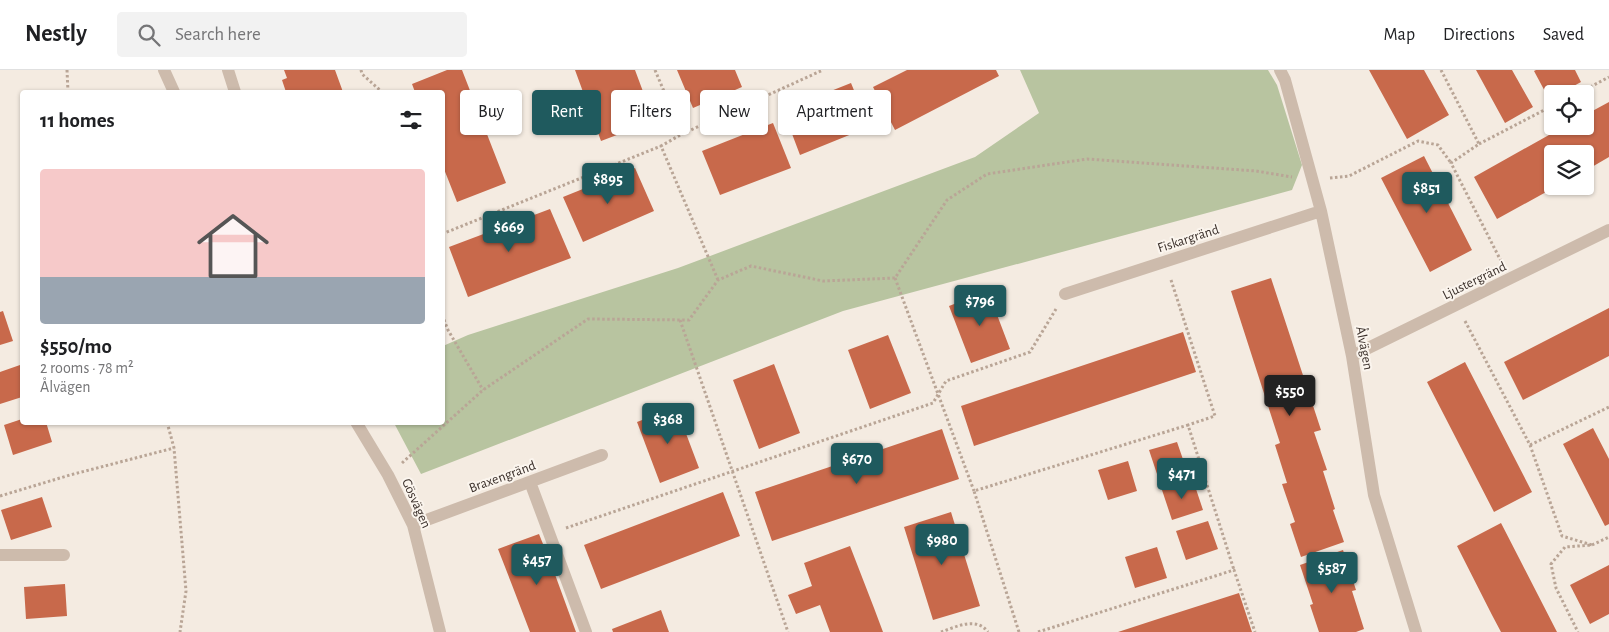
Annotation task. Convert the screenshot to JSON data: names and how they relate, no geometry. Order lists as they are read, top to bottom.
{
  "streets": {
    "street": [
      "Fiskargränd",
      "Ljustergränd",
      "Ålvägen",
      "Braxengränd",
      "Gösvägen"
    ]
  },
  "crossings": [
    ["Fiskargränd", "Ålvägen"],
    ["Ljustergränd", "Ålvägen"],
    ["Braxengränd", "Gösvägen"]
  ],
  "page": {
    "header": "Nestly",
    "search": "Search here",
    "nav": ["Map", "Directions", "Saved"],
    "chip": [
      "Buy",
      "Rent",
      "Filters",
      "New",
      "Apartment"
    ],
    "heading": "11 homes",
    "list": [
      {
        "name": "$550/mo",
        "note": "2 rooms · 78 m² · Ålvägen"
      }
    ],
    "price": [
      "$895",
      "$851",
      "$669",
      "$796",
      "$550",
      "$368",
      "$670",
      "$471",
      "$980",
      "$457",
      "$587"
    ]
  }
}
